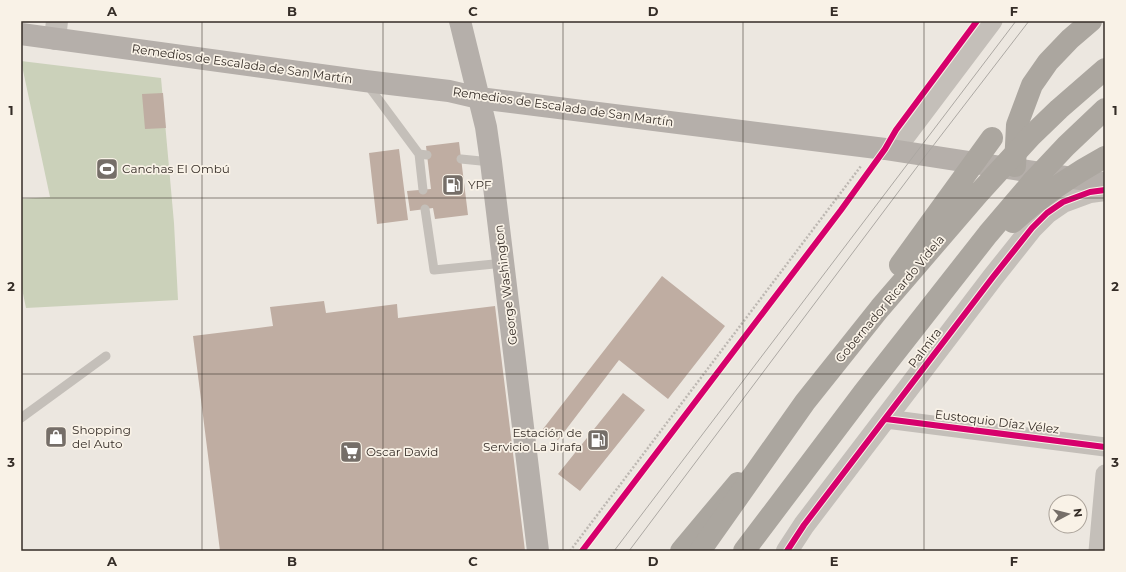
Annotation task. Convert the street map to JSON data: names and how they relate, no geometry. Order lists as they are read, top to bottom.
{
  "streets": {
    "highway": ["Gobernador Ricardo Videla"],
    "main road": ["Remedios de Escalada de San Martín", "George Washington"],
    "street": ["Palmira", "Eustoquio Díaz Vélez"]
  },
  "crossings": [
    ["Remedios de Escalada de San Martín", "George Washington"],
    ["Palmira", "Eustoquio Díaz Vélez"]
  ],
  "places": {
    "sports": ["Canchas El Ombú"],
    "fuel station": ["YPF", "Estación de Servicio La Jirafa"],
    "shop": ["Shopping del Auto"],
    "supermarket": ["Oscar David"]
  },
  "north": "right",
  "grid": {
    "columns": [
      "A",
      "B",
      "C",
      "D",
      "E",
      "F"
    ],
    "rows": ["1", "2", "3"]
  }
}
